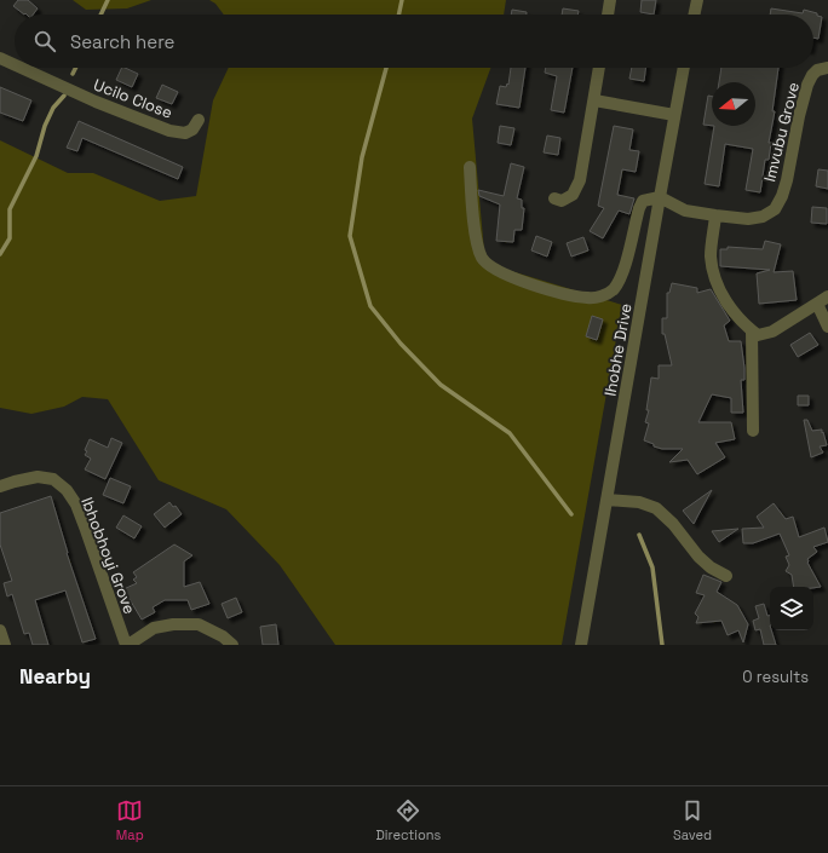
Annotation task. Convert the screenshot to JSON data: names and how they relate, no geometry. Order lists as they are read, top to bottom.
{
  "streets": {
    "street": [
      "Ucilo Close",
      "Imvubu Grove",
      "Ihobhe Drive",
      "Ibhobhoyi Grove"
    ]
  },
  "crossings": [
    ["Imvubu Grove", "Ihobhe Drive"]
  ],
  "north": "left",
  "page": {
    "search": "Search here",
    "heading": ["Nearby", "0 results"],
    "nav": ["Map", "Directions", "Saved"]
  }
}
